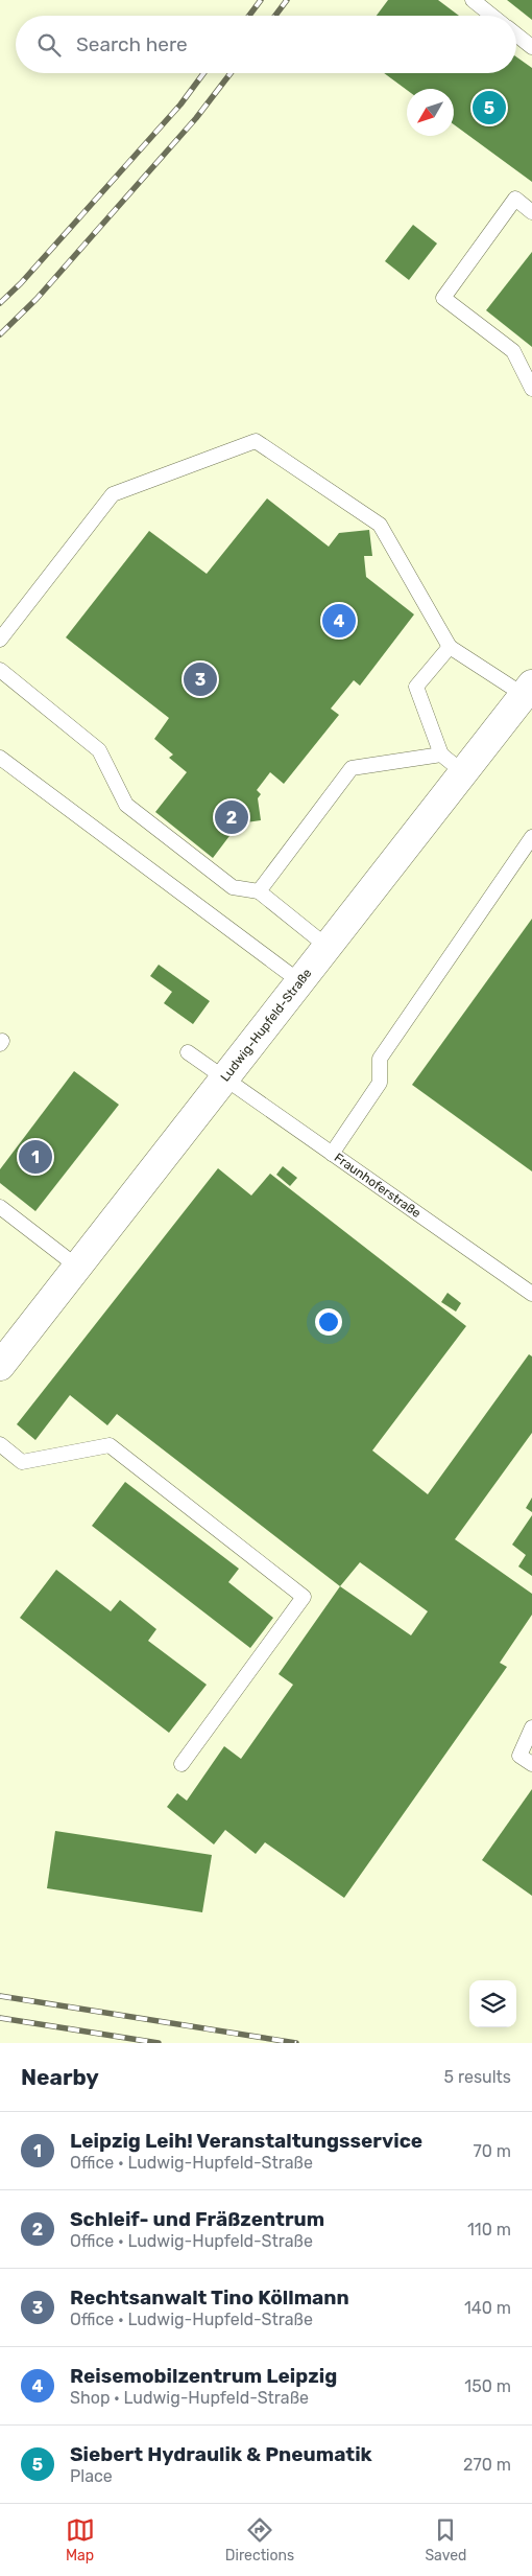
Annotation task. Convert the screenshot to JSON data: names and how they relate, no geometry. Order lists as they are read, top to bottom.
{
  "streets": {
    "main road": ["Ludwig-Hupfeld-Straße"],
    "lane": ["Fraunhoferstraße"]
  },
  "crossings": [
    ["Ludwig-Hupfeld-Straße", "Fraunhoferstraße"]
  ],
  "north": "bottom left",
  "page": {
    "search": "Search here",
    "pins": [
      "5",
      "4",
      "3",
      "2",
      "1"
    ],
    "heading": ["Nearby", "5 results"],
    "list": [
      {
        "mark": "1",
        "name": "Leipzig Leih! Veranstaltungsservice",
        "note": "Office · Ludwig-Hupfeld-Straße",
        "value": "70 m"
      },
      {
        "mark": "2",
        "name": "Schleif- und Fräßzentrum",
        "note": "Office · Ludwig-Hupfeld-Straße",
        "value": "110 m"
      },
      {
        "mark": "3",
        "name": "Rechtsanwalt Tino Köllmann",
        "note": "Office · Ludwig-Hupfeld-Straße",
        "value": "140 m"
      },
      {
        "mark": "4",
        "name": "Reisemobilzentrum Leipzig",
        "note": "Shop · Ludwig-Hupfeld-Straße",
        "value": "150 m"
      },
      {
        "mark": "5",
        "name": "Siebert Hydraulik & Pneumatik",
        "note": "Place",
        "value": "270 m"
      }
    ],
    "nav": ["Map", "Directions", "Saved"]
  }
}
